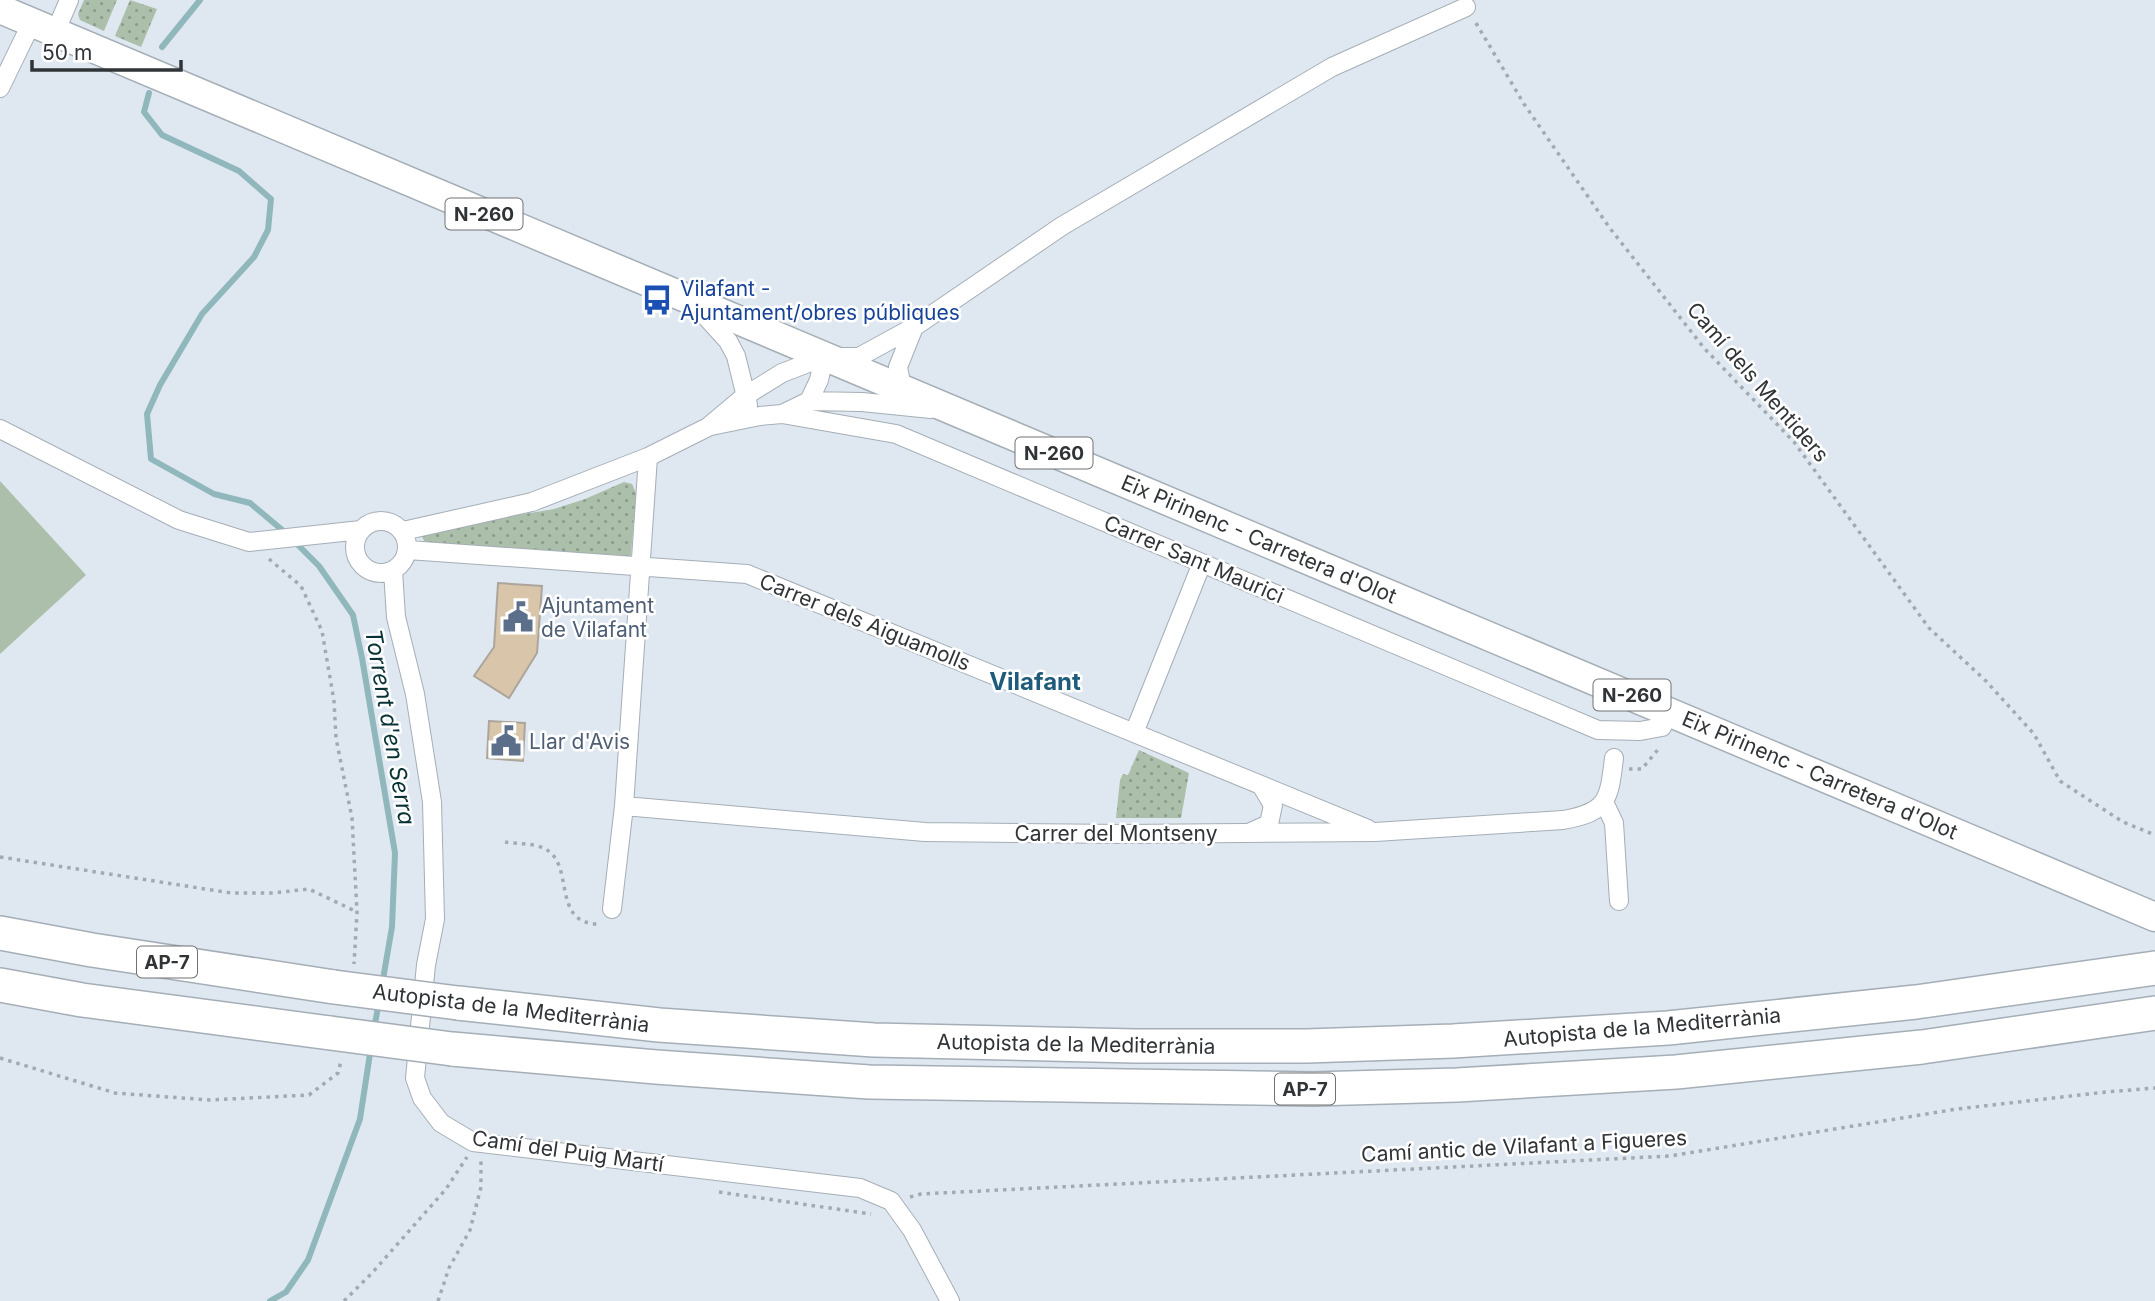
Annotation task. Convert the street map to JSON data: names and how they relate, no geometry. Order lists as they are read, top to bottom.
{
  "streets": {
    "highway": ["AP-7", "Autopista de la Mediterrània"],
    "main road": ["N-260", "Eix Pirinenc - Carretera d'Olot"],
    "street": [
      "Carrer Sant Maurici",
      "Carrer dels Aiguamolls",
      "Carrer del Montseny",
      "Camí del Puig Martí"
    ],
    "path": ["Camí dels Mentiders", "Camí antic de Vilafant a Figueres"]
  },
  "crossings": [
    ["N-260", "Eix Pirinenc - Carretera d'Olot"],
    ["Carrer dels Aiguamolls", "Carrer del Montseny"],
    ["Carrer dels Aiguamolls", "Camí del Puig Martí"],
    ["Camí antic de Vilafant a Figueres", "Camí del Puig Martí"]
  ],
  "districts": ["Vilafant"],
  "water": ["Torrent d'en Serra"],
  "places": {
    "bus stop": ["Vilafant - Ajuntament/obres públiques"],
    "public building": ["Ajuntament de Vilafant", "Llar d'Avis"]
  },
  "scale_bar": "50 m"
}
